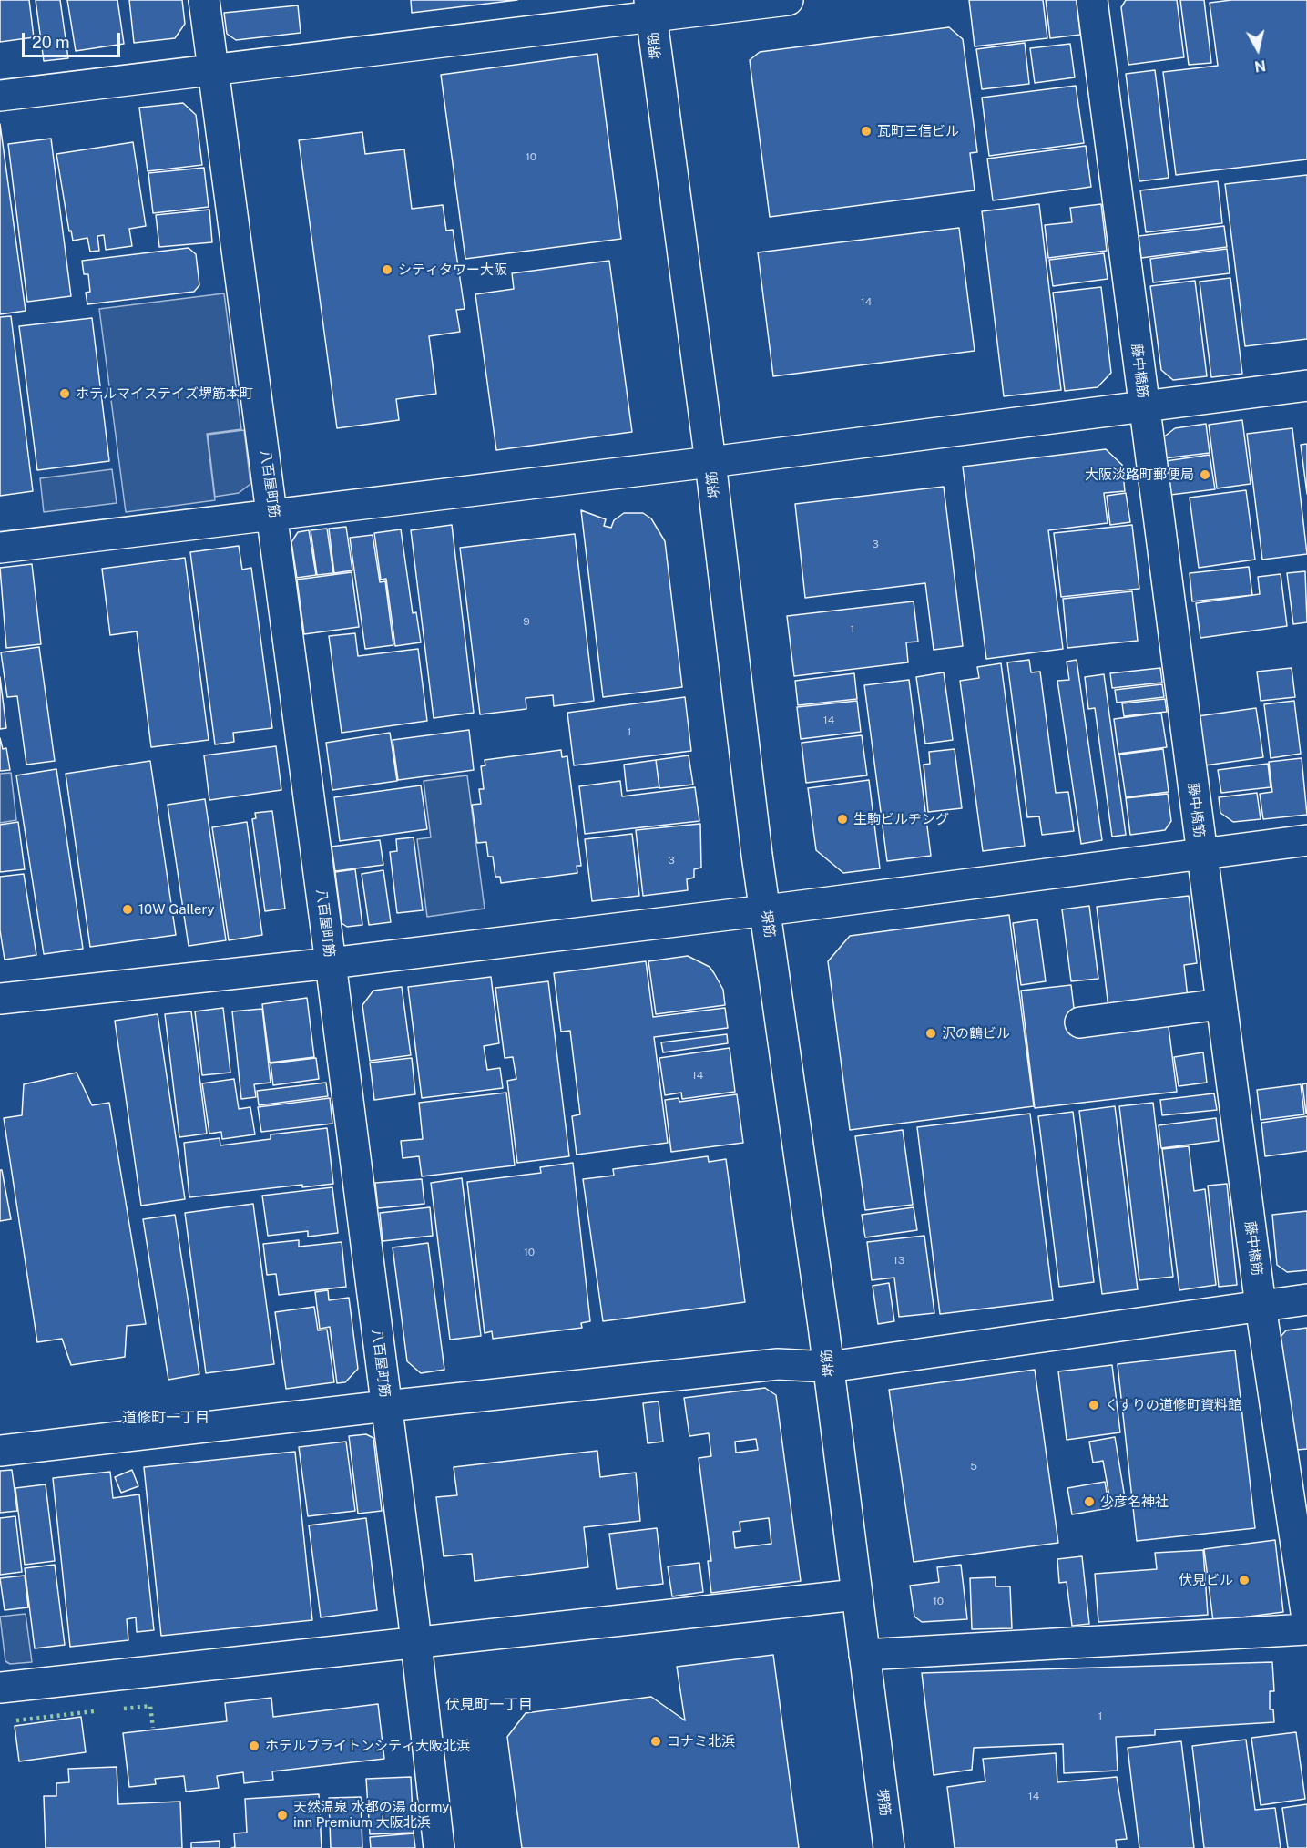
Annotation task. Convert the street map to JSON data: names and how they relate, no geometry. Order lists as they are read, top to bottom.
{
  "streets": {
    "street": ["堺筋", "藤中橋筋", "八百屋町筋"]
  },
  "districts": ["道修町一丁目", "伏見町一丁目"],
  "places": [
    "瓦町三信ビル",
    "シティタワー大阪",
    "ホテルマイステイズ堺筋本町",
    "大阪淡路町郵便局",
    "生駒ビルヂング",
    "10W Gallery",
    "沢の鶴ビル",
    "くすりの道修町資料館",
    "少彦名神社",
    "伏見ビル",
    "コナミ北浜",
    "ホテルブライトンシティ大阪北浜",
    "天然温泉 水都の湯 dormy inn Premium 大阪北浜"
  ],
  "house_numbers": [
    "10",
    "14",
    "3",
    "9",
    "1",
    "14",
    "1",
    "3",
    "14",
    "10",
    "13",
    "5",
    "10",
    "1",
    "14"
  ],
  "scale_bar": "20 m",
  "north": "bottom"
}
